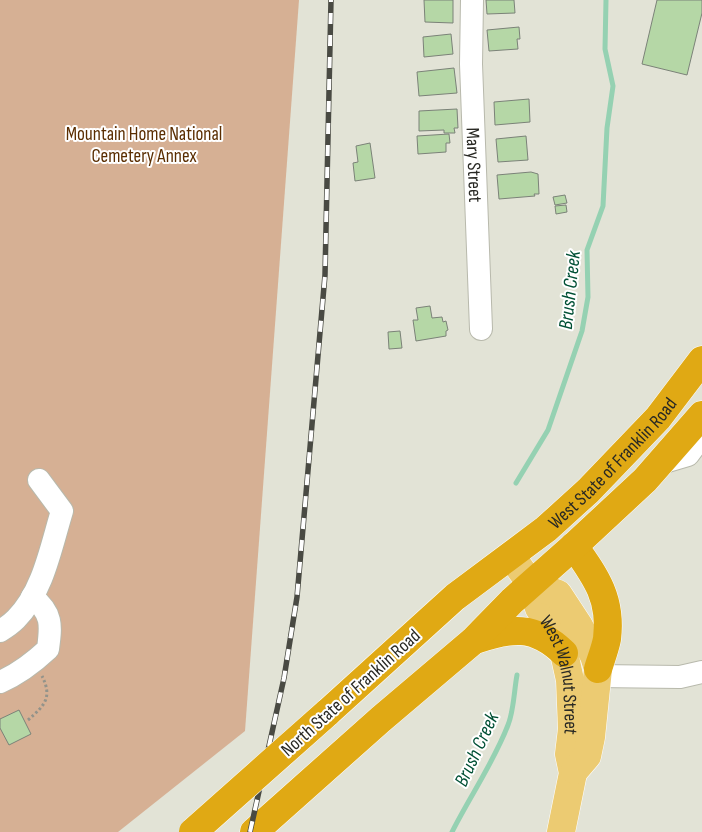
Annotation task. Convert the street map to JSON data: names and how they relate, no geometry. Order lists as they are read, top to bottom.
{
  "streets": {
    "highway": ["West State of Franklin Road", "North State of Franklin Road"],
    "main road": ["West Walnut Street"],
    "street": ["Mary Street"]
  },
  "crossings": [
    ["West State of Franklin Road", "West Walnut Street"],
    ["West State of Franklin Road", "North State of Franklin Road"],
    ["West Walnut Street", "North State of Franklin Road"]
  ],
  "water": ["Brush Creek"],
  "parks": ["Mountain Home National Cemetery Annex"]
}
